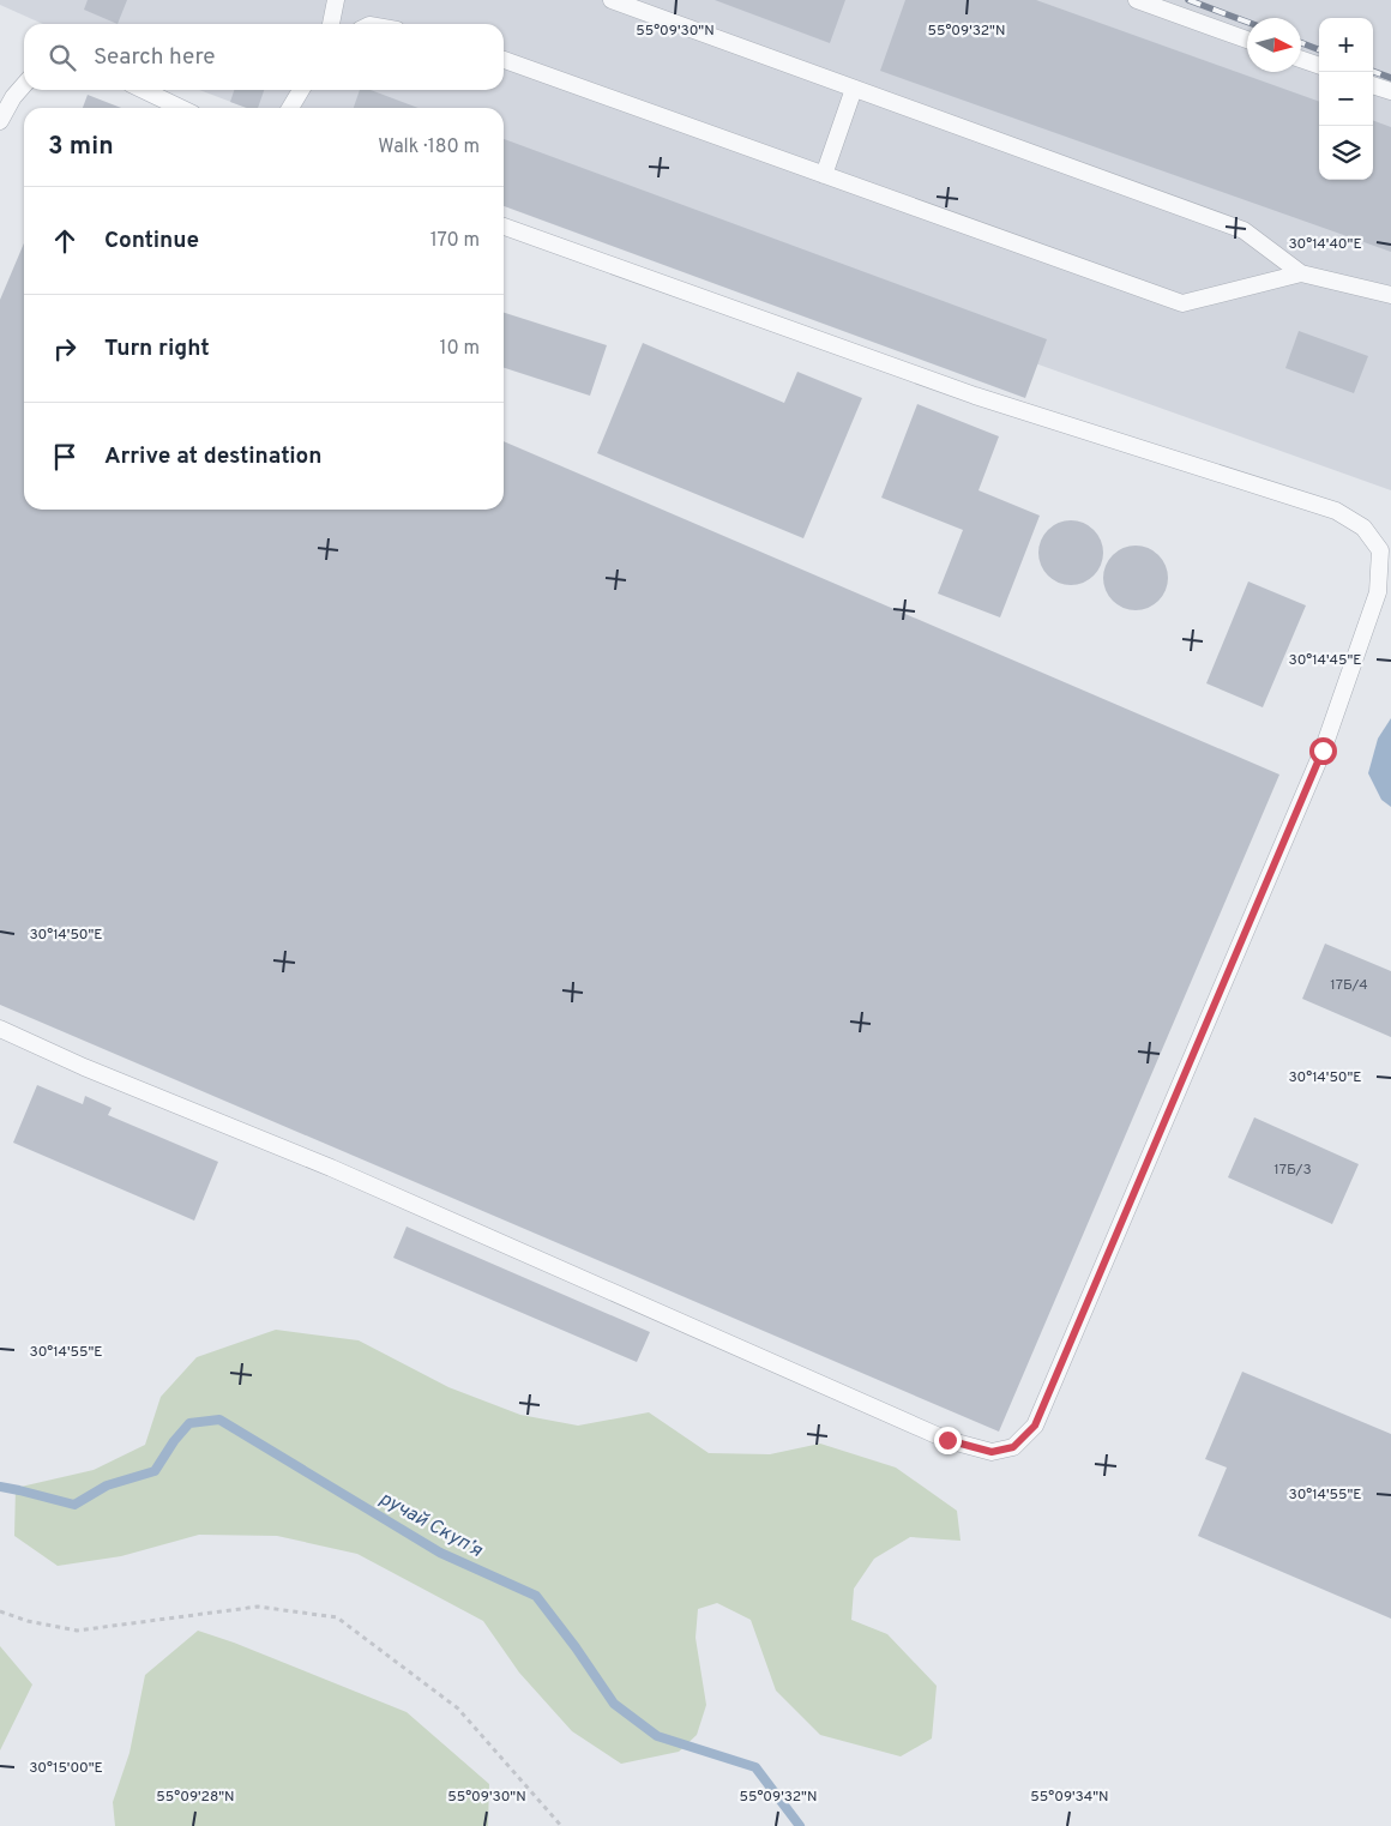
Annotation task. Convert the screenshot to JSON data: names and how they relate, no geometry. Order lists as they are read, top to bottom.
{
  "water": ["ручай Скупʼя"],
  "house_numbers": ["17Б/4", "17Б/3"],
  "north": "right",
  "page": {
    "map_buttons": ["+", "−"],
    "search": "Search here",
    "heading": ["3 min", "Walk · 180 m"],
    "list": [
      ["Continue", "170 m"],
      ["Turn right", "10 m"],
      "Arrive at destination"
    ]
  },
  "coordinates": [
    "55°09'30\"N",
    "55°09'32\"N",
    "30°14'40\"E",
    "30°14'45\"E",
    "30°14'50\"E",
    "30°14'55\"E",
    "30°15'00\"E",
    "55°09'28\"N",
    "55°09'34\"N"
  ]
}
